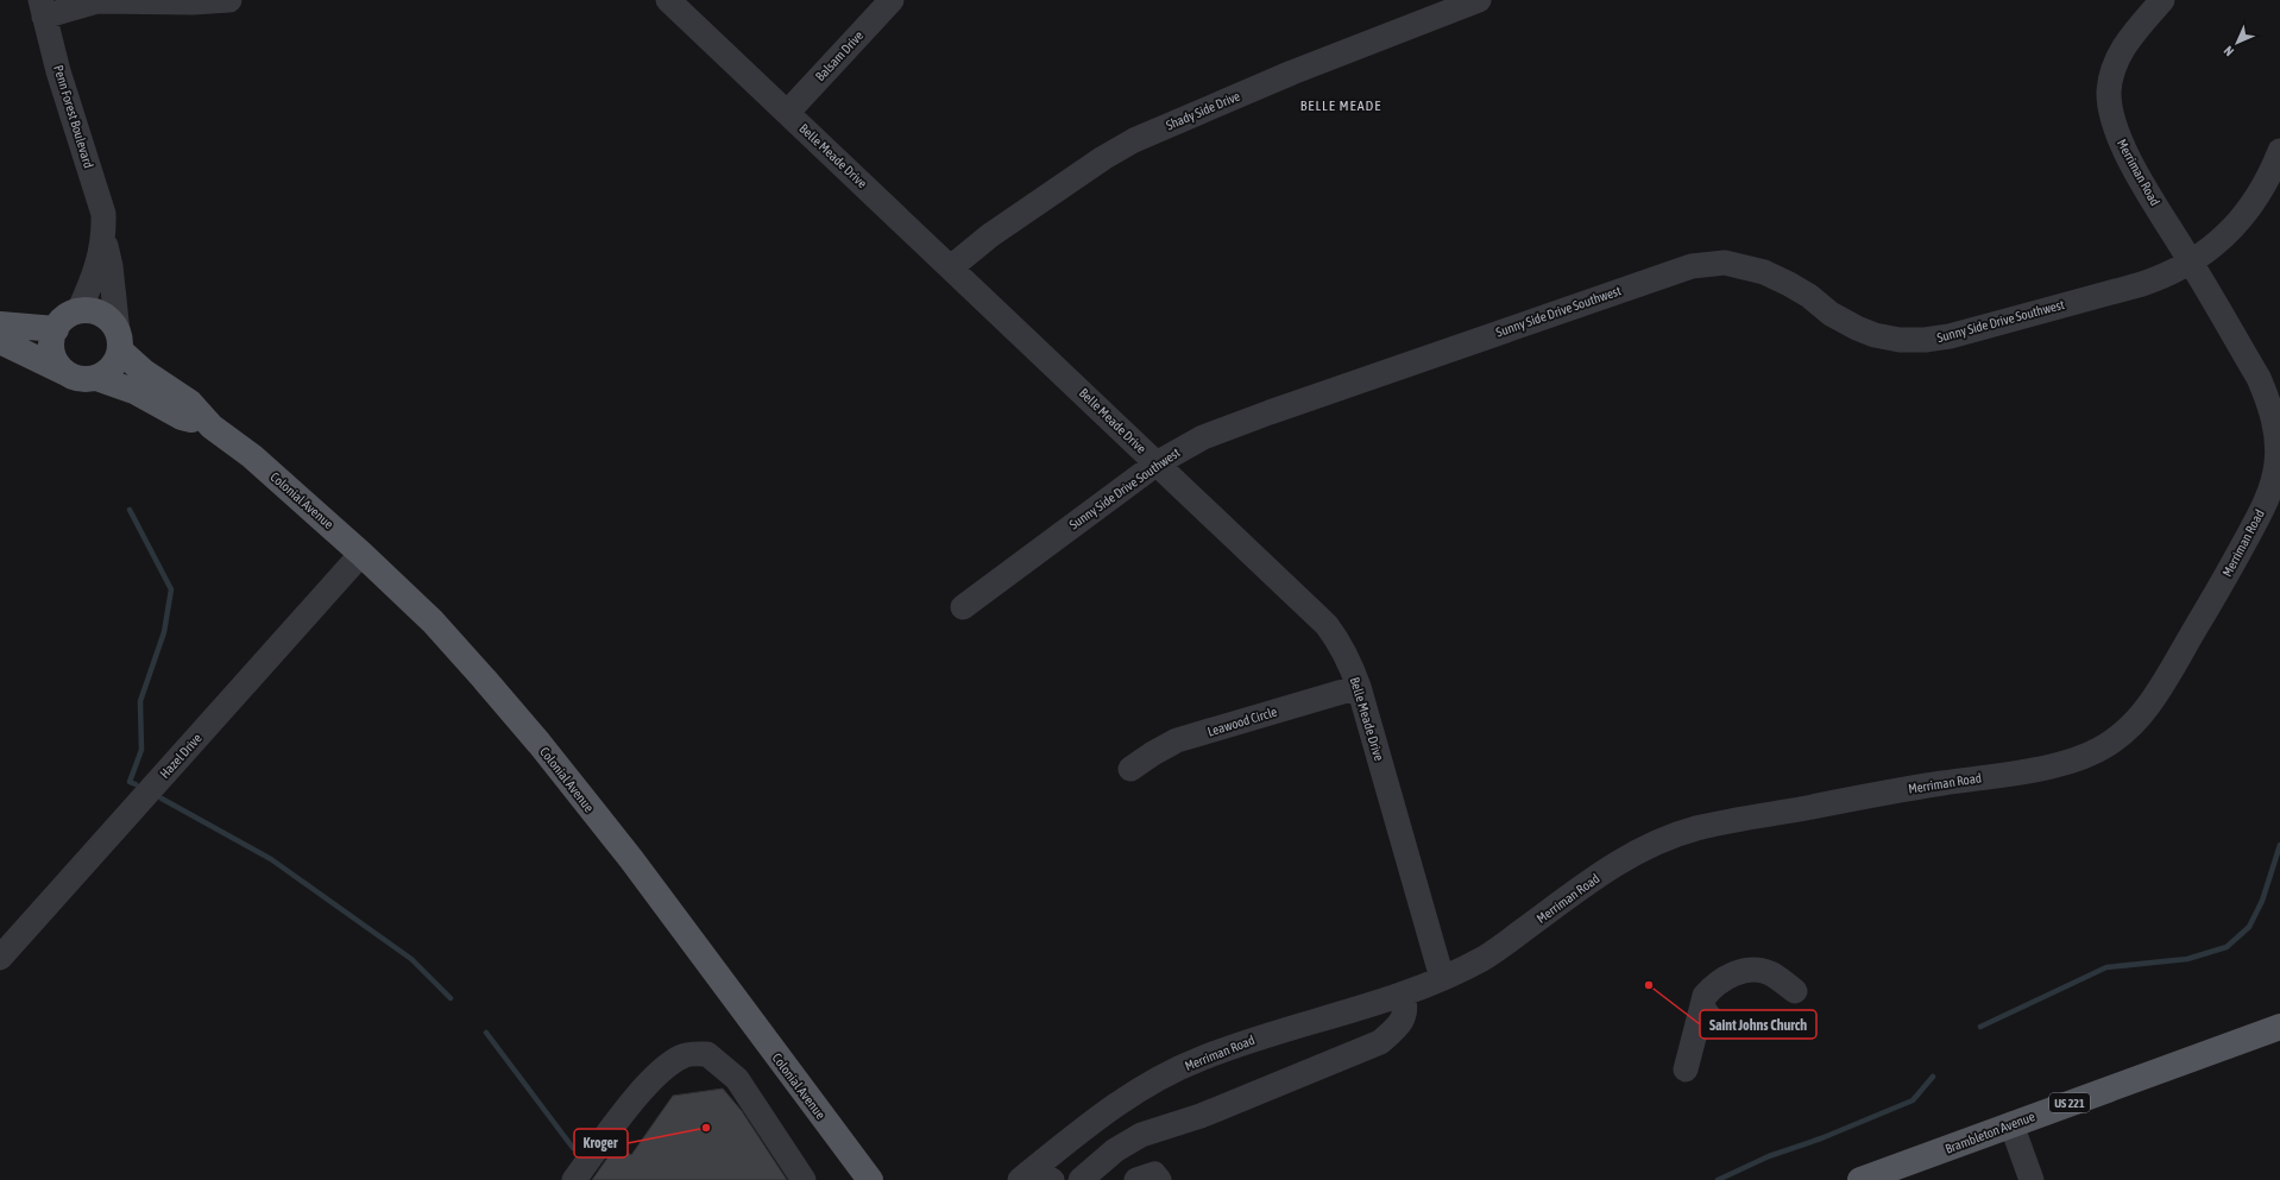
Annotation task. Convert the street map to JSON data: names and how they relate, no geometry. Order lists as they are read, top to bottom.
{
  "streets": {
    "main road": ["Colonial Avenue", "US 221", "Brambleton Avenue"],
    "street": [
      "Balsam Drive",
      "Shady Side Drive",
      "Penn Forest Boulevard",
      "Belle Meade Drive",
      "Merriman Road",
      "Sunny Side Drive Southwest",
      "Leawood Circle",
      "Hazel Drive"
    ]
  },
  "crossings": [
    ["Balsam Drive", "Belle Meade Drive"],
    ["Shady Side Drive", "Belle Meade Drive"],
    ["Penn Forest Boulevard", "Colonial Avenue"],
    ["Belle Meade Drive", "Merriman Road"],
    ["Belle Meade Drive", "Sunny Side Drive Southwest"],
    ["Belle Meade Drive", "Leawood Circle"],
    ["Merriman Road", "Sunny Side Drive Southwest"],
    ["Colonial Avenue", "Hazel Drive"]
  ],
  "districts": ["BELLE MEADE"],
  "places": ["Saint Johns Church", "Kroger"],
  "north": "bottom left"
}
